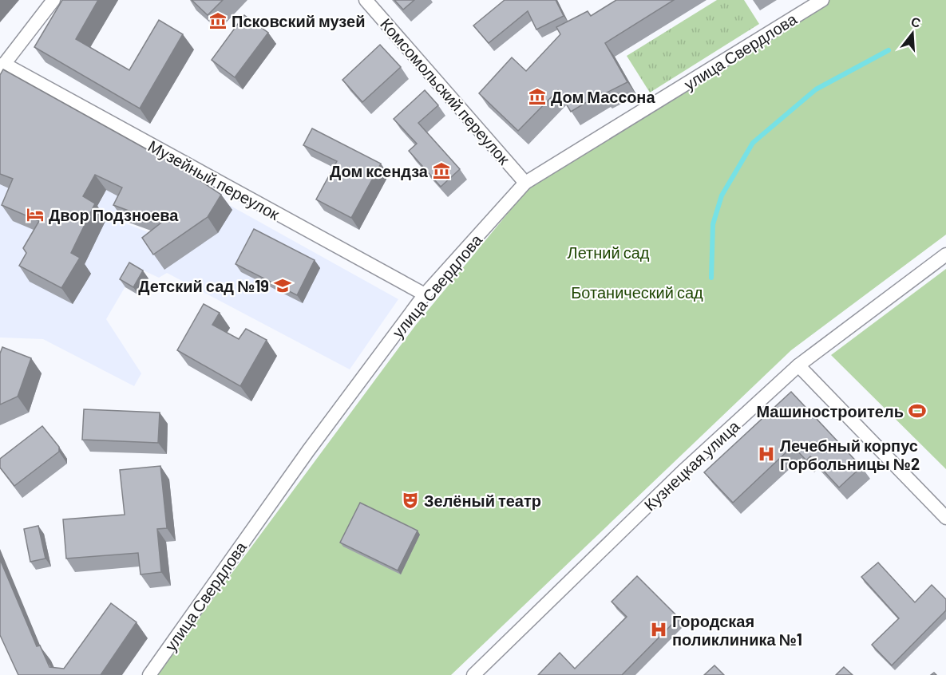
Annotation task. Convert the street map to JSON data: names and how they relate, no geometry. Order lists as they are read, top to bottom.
{
  "streets": {
    "street": [
      "улица Свердлова",
      "Комсомольский переулок",
      "Музейный переулок",
      "Кузнецкая улица"
    ]
  },
  "crossings": [
    ["улица Свердлова", "Комсомольский переулок"],
    ["улица Свердлова", "Музейный переулок"]
  ],
  "parks": ["Летний сад", "Ботанический сад"],
  "places": {
    "museum": ["Псковский музей", "Дом Масcона", "Дом ксендза"],
    "hotel": ["Двор Подзноева"],
    "school or university": ["Детский сад №19"],
    "sports": ["Машиностроитель"],
    "hospital": ["Лечебный корпус Горбольницы №2", "Городская поликлиника №1"],
    "theatre": ["Зелёный театр"]
  },
  "north": "top"
}
